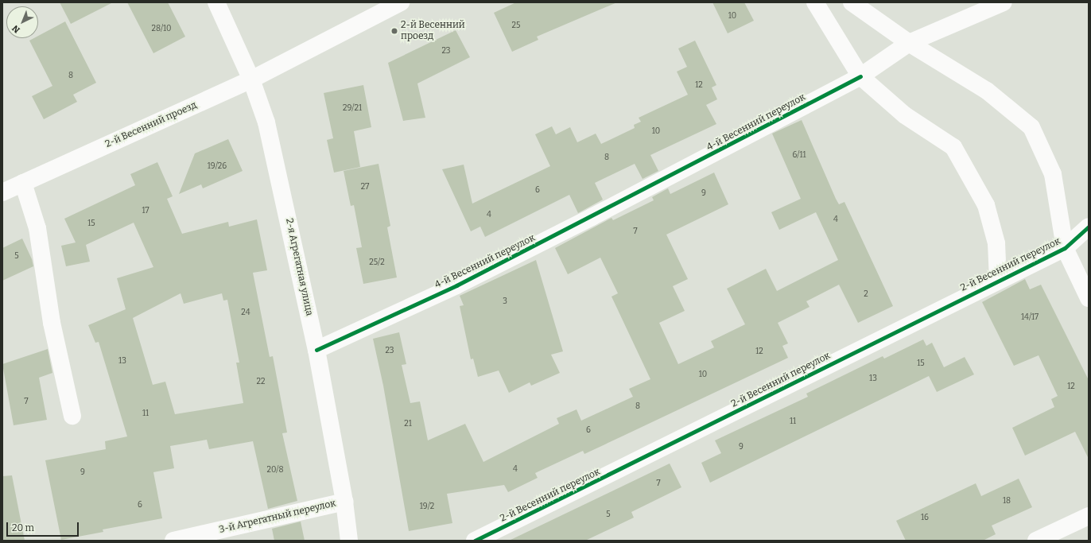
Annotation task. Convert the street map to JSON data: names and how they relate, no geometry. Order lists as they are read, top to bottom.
{
  "streets": {
    "street": [
      "4-й Весенний переулок",
      "2-й Весенний проезд",
      "2-й Весенний переулок",
      "2-я Агрегатная улица",
      "3-й Агрегатный переулок"
    ]
  },
  "crossings": [
    ["4-й Весенний переулок", "2-я Агрегатная улица"],
    ["2-й Весенний проезд", "2-я Агрегатная улица"],
    ["2-я Агрегатная улица", "3-й Агрегатный переулок"]
  ],
  "places": ["2-й Весенний проезд"],
  "house_numbers": [
    "10",
    "25",
    "28/10",
    "23",
    "8",
    "12",
    "29/21",
    "10",
    "6/11",
    "8",
    "19/26",
    "27",
    "6",
    "9",
    "17",
    "4",
    "4",
    "15",
    "7",
    "5",
    "25/2",
    "2",
    "3",
    "24",
    "14/17",
    "23",
    "12",
    "13",
    "15",
    "10",
    "13",
    "22",
    "12",
    "7",
    "8",
    "11",
    "11",
    "21",
    "6",
    "9",
    "4",
    "20/8",
    "9",
    "7",
    "18",
    "6",
    "19/2",
    "5",
    "16"
  ],
  "scale_bar": "20 m",
  "north": "bottom left"
}
